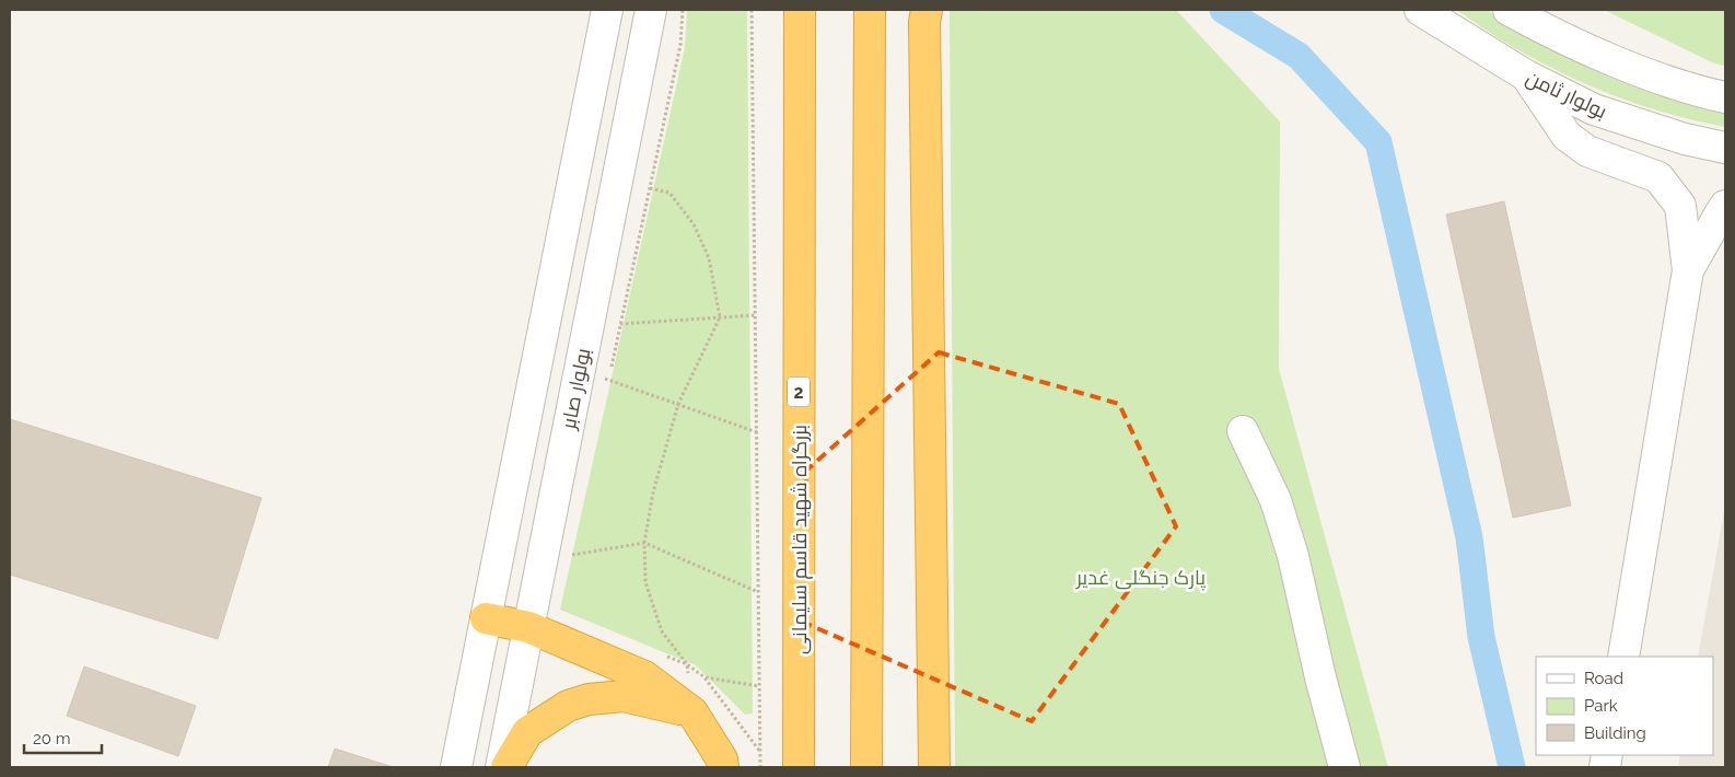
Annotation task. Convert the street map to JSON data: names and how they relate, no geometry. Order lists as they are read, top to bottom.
{
  "streets": {
    "highway": ["2", "بزرگراه شهید قاسم سلیمانی"],
    "street": ["بولوار ثامن", "بولوار صابر"]
  },
  "parks": ["پارک جنگلی غدیر"],
  "legend": ["Road", "Park", "Building"],
  "scale_bar": "20 m"
}
